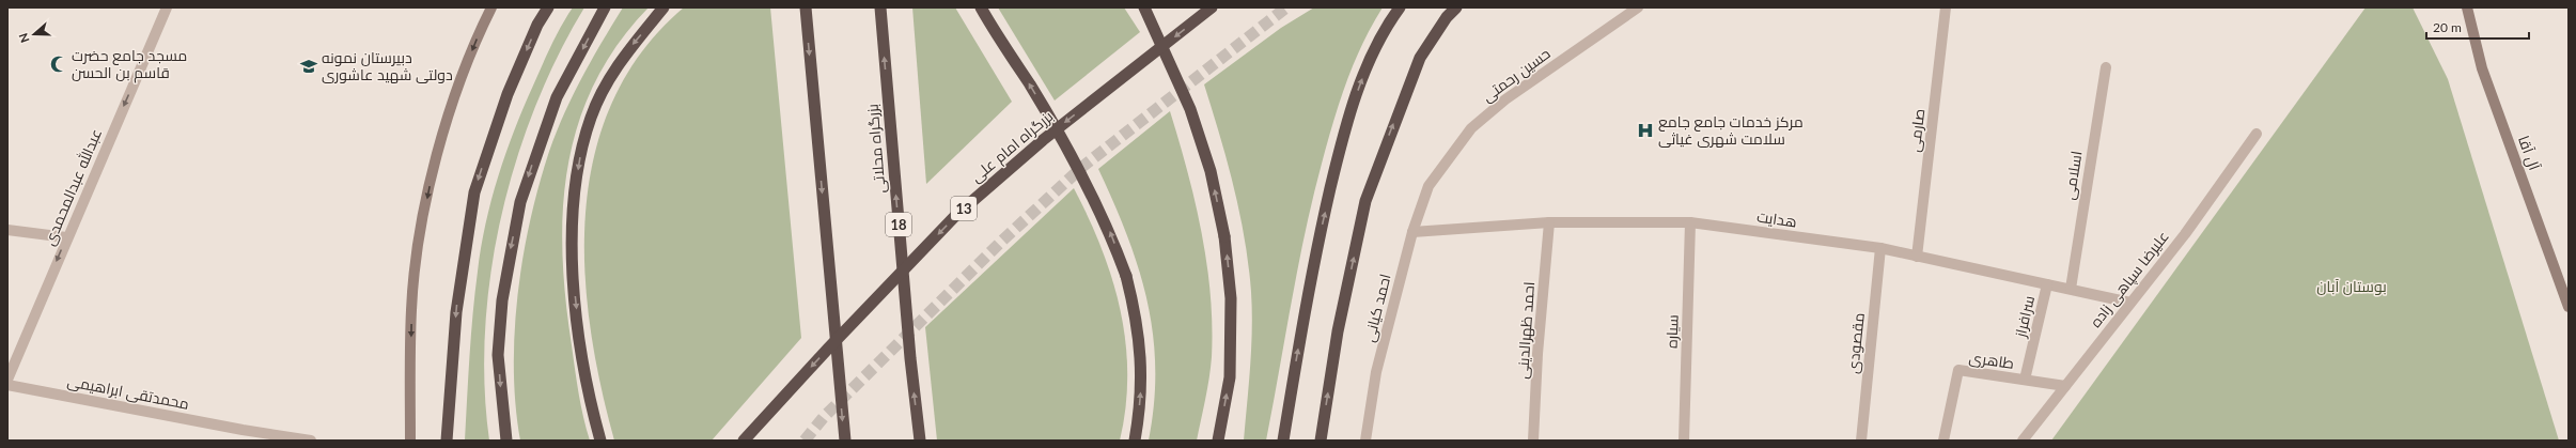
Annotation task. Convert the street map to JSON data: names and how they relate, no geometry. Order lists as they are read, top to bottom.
{
  "streets": {
    "highway": [
      "بزرگراه امام علی",
      "بزرگراه محلاتی",
      "13",
      "18"
    ],
    "main road": ["آل آقا"],
    "street": [
      "حسین رحمتی",
      "صارمی",
      "اسلامی",
      "عبدالله عبدالمحمدی",
      "هدایت",
      "علیرضا سپاهی زاده",
      "احمد کیانی",
      "سرافراز",
      "احمد ظهرالدینی",
      "سیاره",
      "مقصودی",
      "طاهری",
      "محمدتقی ابراهیمی"
    ]
  },
  "crossings": [
    ["حسین رحمتی", "احمد کیانی"],
    ["صارمی", "هدایت"],
    ["اسلامی", "هدایت"],
    ["هدایت", "علیرضا سپاهی زاده"],
    ["هدایت", "احمد کیانی"],
    ["هدایت", "سرافراز"],
    ["هدایت", "احمد ظهرالدینی"],
    ["هدایت", "سیاره"],
    ["هدایت", "مقصودی"],
    ["علیرضا سپاهی زاده", "طاهری"],
    ["سرافراز", "طاهری"]
  ],
  "one_way": ["بزرگراه امام علی", "عبدالله عبدالمحمدی"],
  "parks": ["بوستان آبان"],
  "places": {
    "mosque": ["مسجد جامع حضرت قاسم بن الحسن"],
    "school or university": ["دبیرستان نمونه دولتی شهید عاشوری"],
    "hospital": ["مرکز خدمات جامع جامع سلامت شهری غیاثی"]
  },
  "scale_bar": "20 m",
  "north": "left"
}
